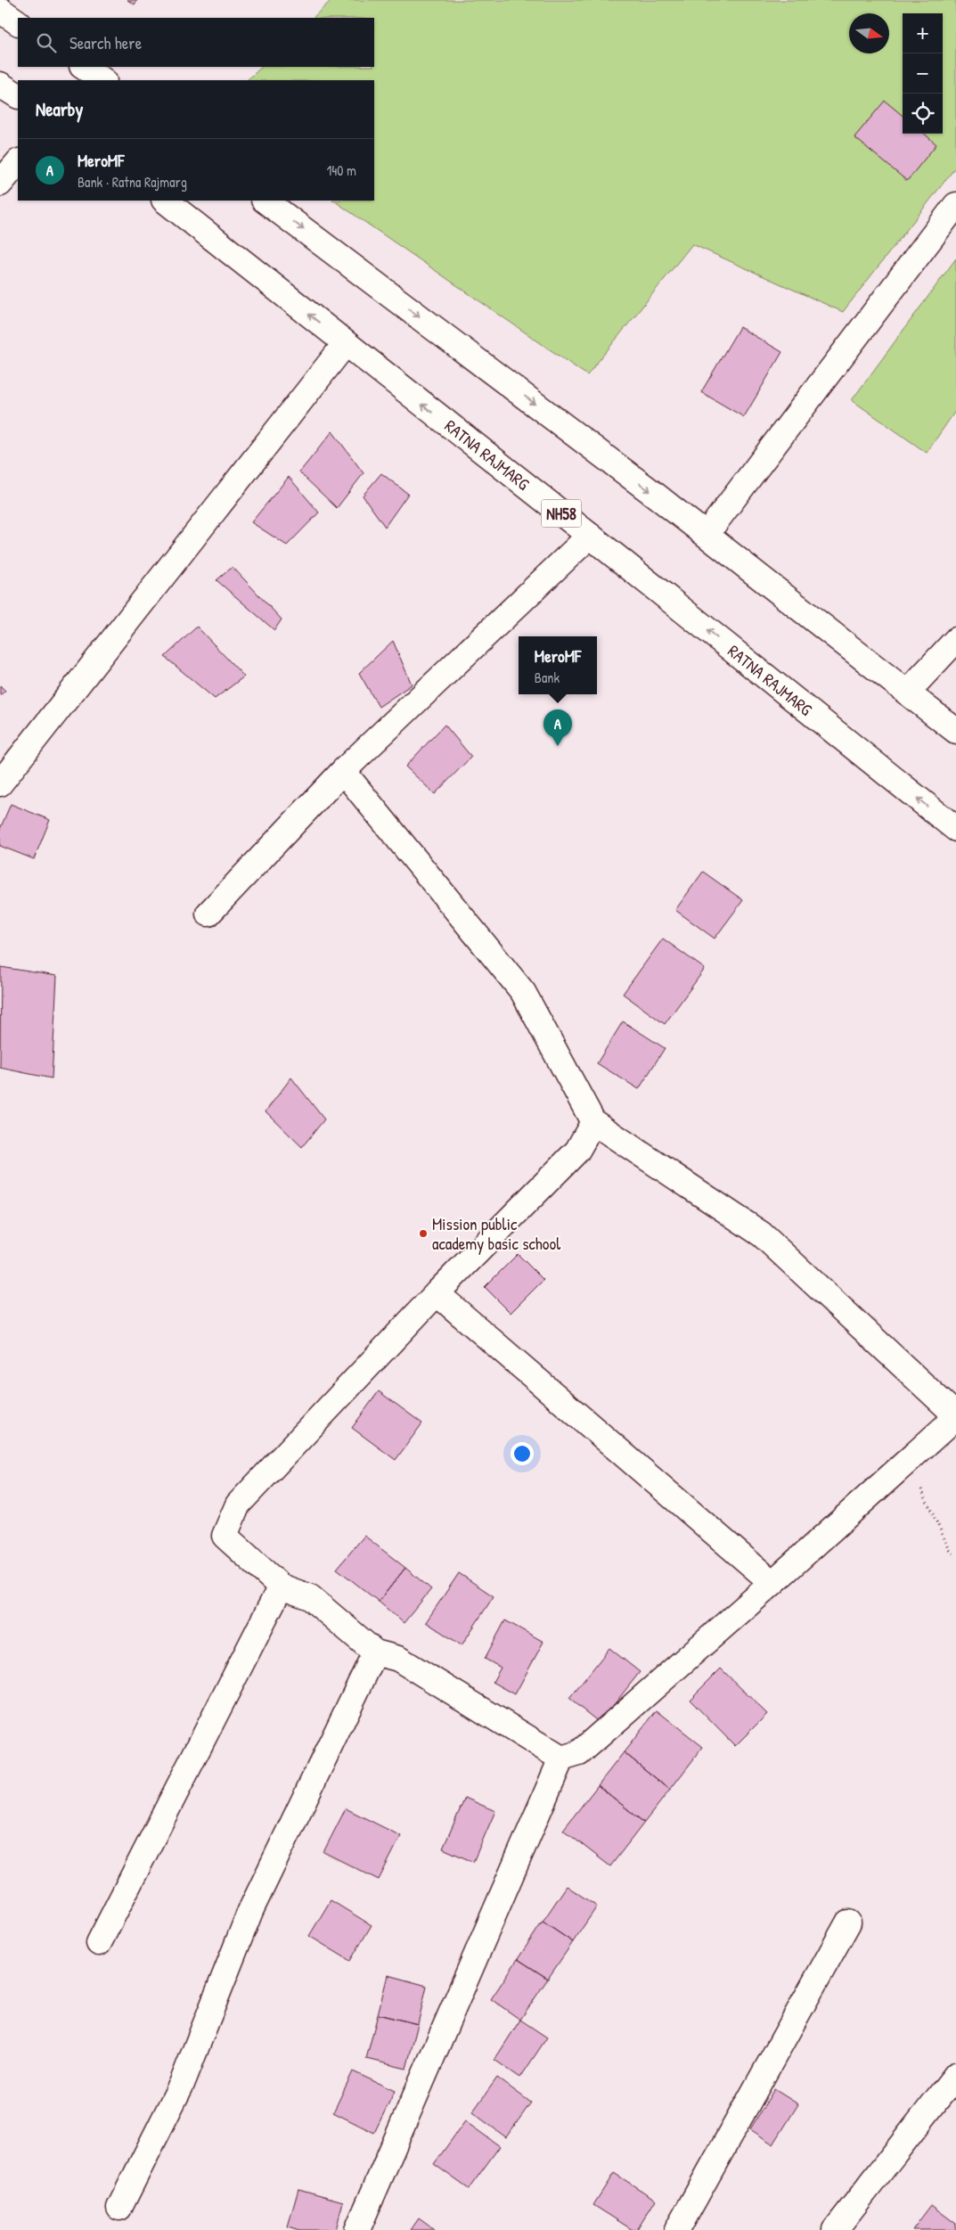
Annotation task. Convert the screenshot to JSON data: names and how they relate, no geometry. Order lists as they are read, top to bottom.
{
  "streets": {
    "main road": ["RATNA RAJMARG", "NH58"]
  },
  "places": ["Mission public academy basic school"],
  "north": "right",
  "page": {
    "map_buttons": ["+", "−"],
    "search": "Search here",
    "heading": "Nearby",
    "list": [
      {
        "mark": "A",
        "name": "MeroMF",
        "note": "Bank · Ratna Rajmarg",
        "value": "140 m"
      }
    ],
    "popup": ["MeroMF", "Bank"],
    "pins": "A"
  }
}
